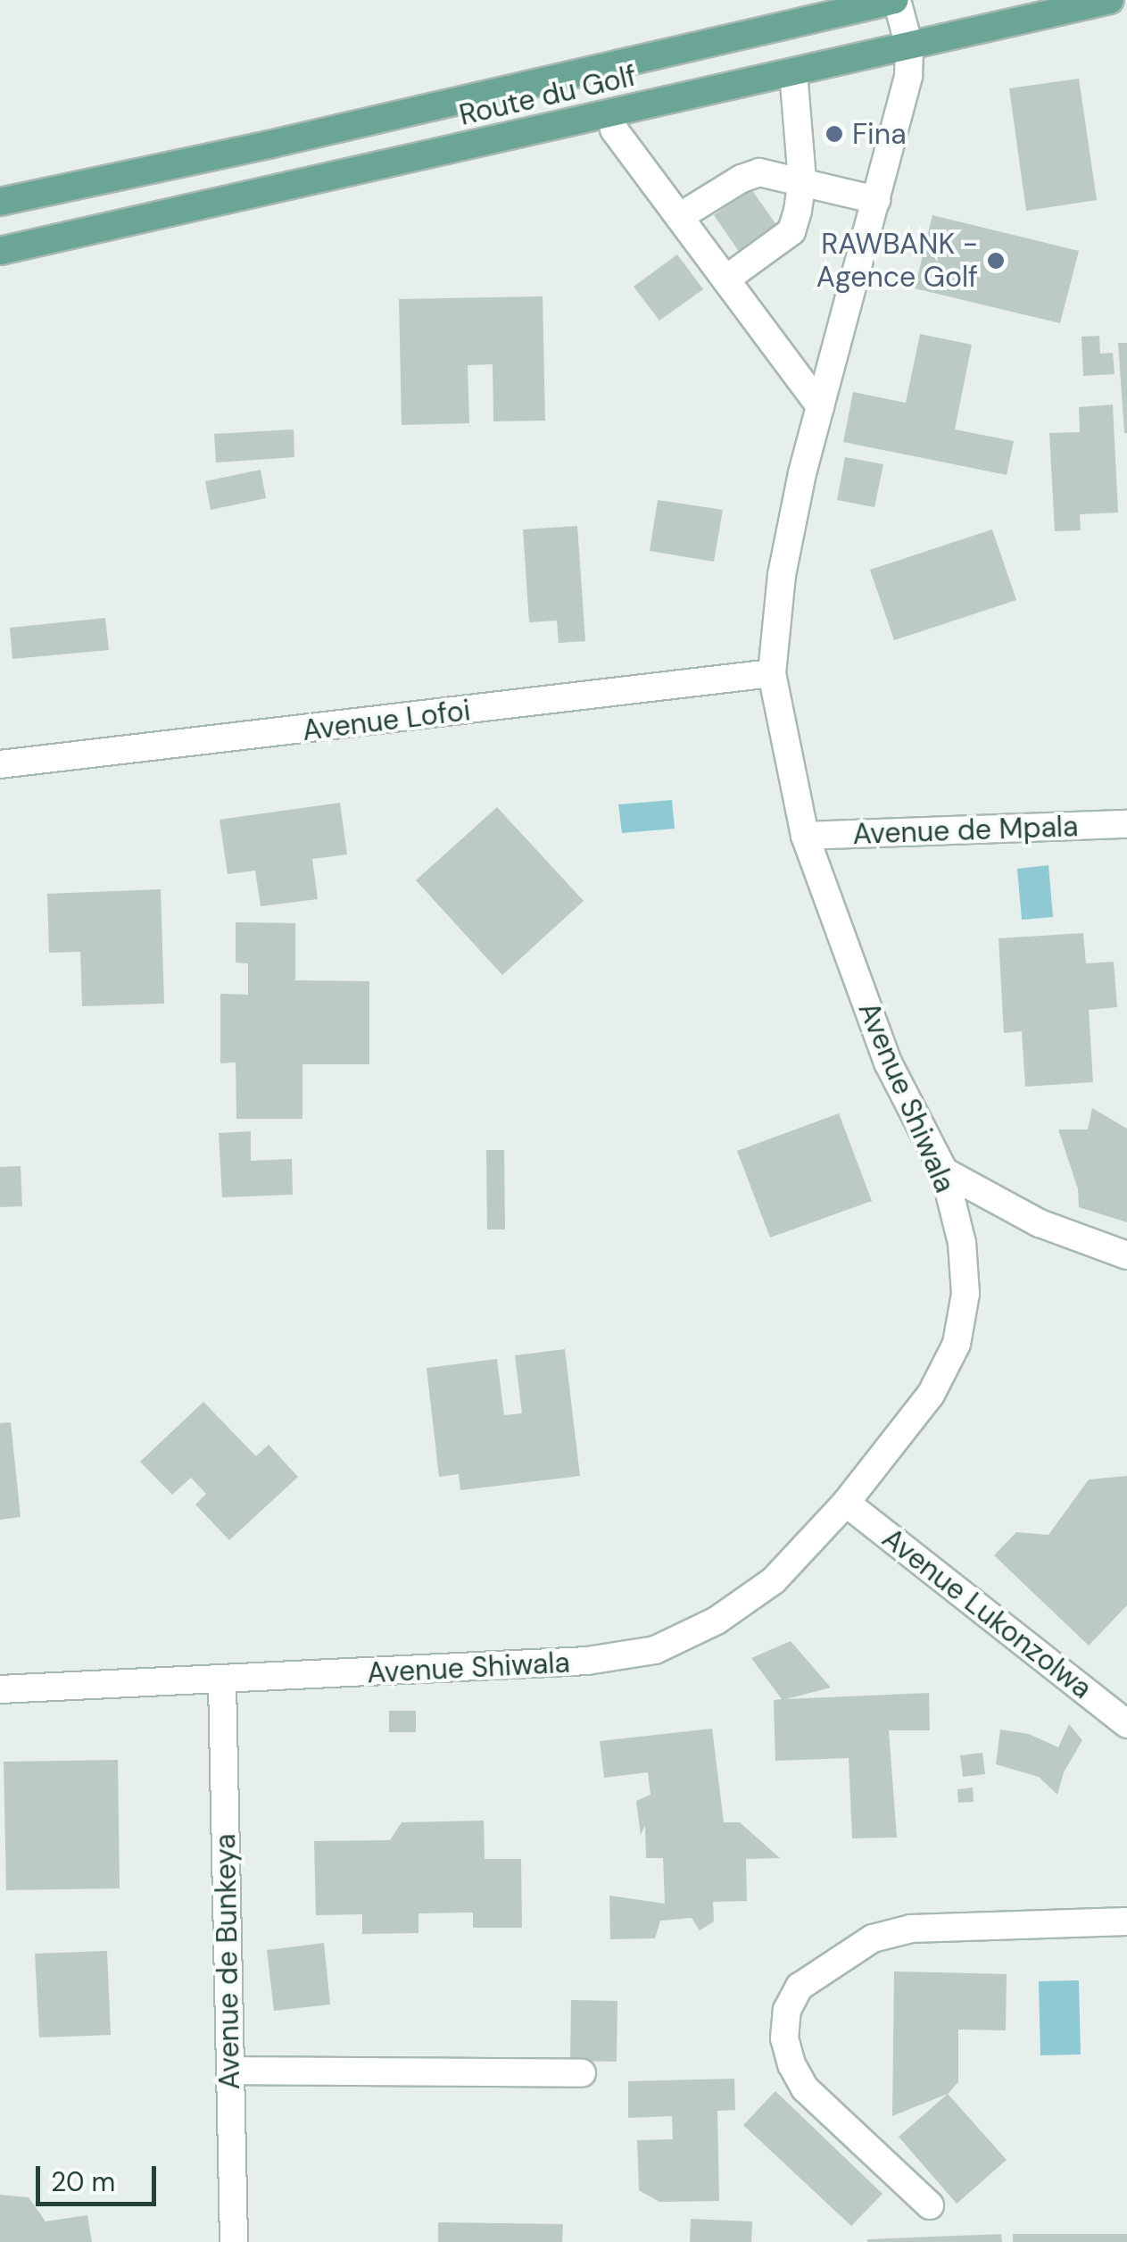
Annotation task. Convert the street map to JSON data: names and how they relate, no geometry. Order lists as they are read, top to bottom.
{
  "streets": {
    "main road": ["Route du Golf"],
    "street": [
      "Avenue Lofoi",
      "Avenue de Mpala",
      "Avenue Shiwala",
      "Avenue Lukonzolwa",
      "Avenue de Bunkeya"
    ]
  },
  "crossings": [
    ["Route du Golf", "Avenue Shiwala"],
    ["Avenue Lofoi", "Avenue Shiwala"],
    ["Avenue de Mpala", "Avenue Shiwala"],
    ["Avenue Shiwala", "Avenue Lukonzolwa"],
    ["Avenue Shiwala", "Avenue de Bunkeya"]
  ],
  "places": ["Fina", "RAWBANK - Agence Golf"],
  "scale_bar": "20 m"
}
